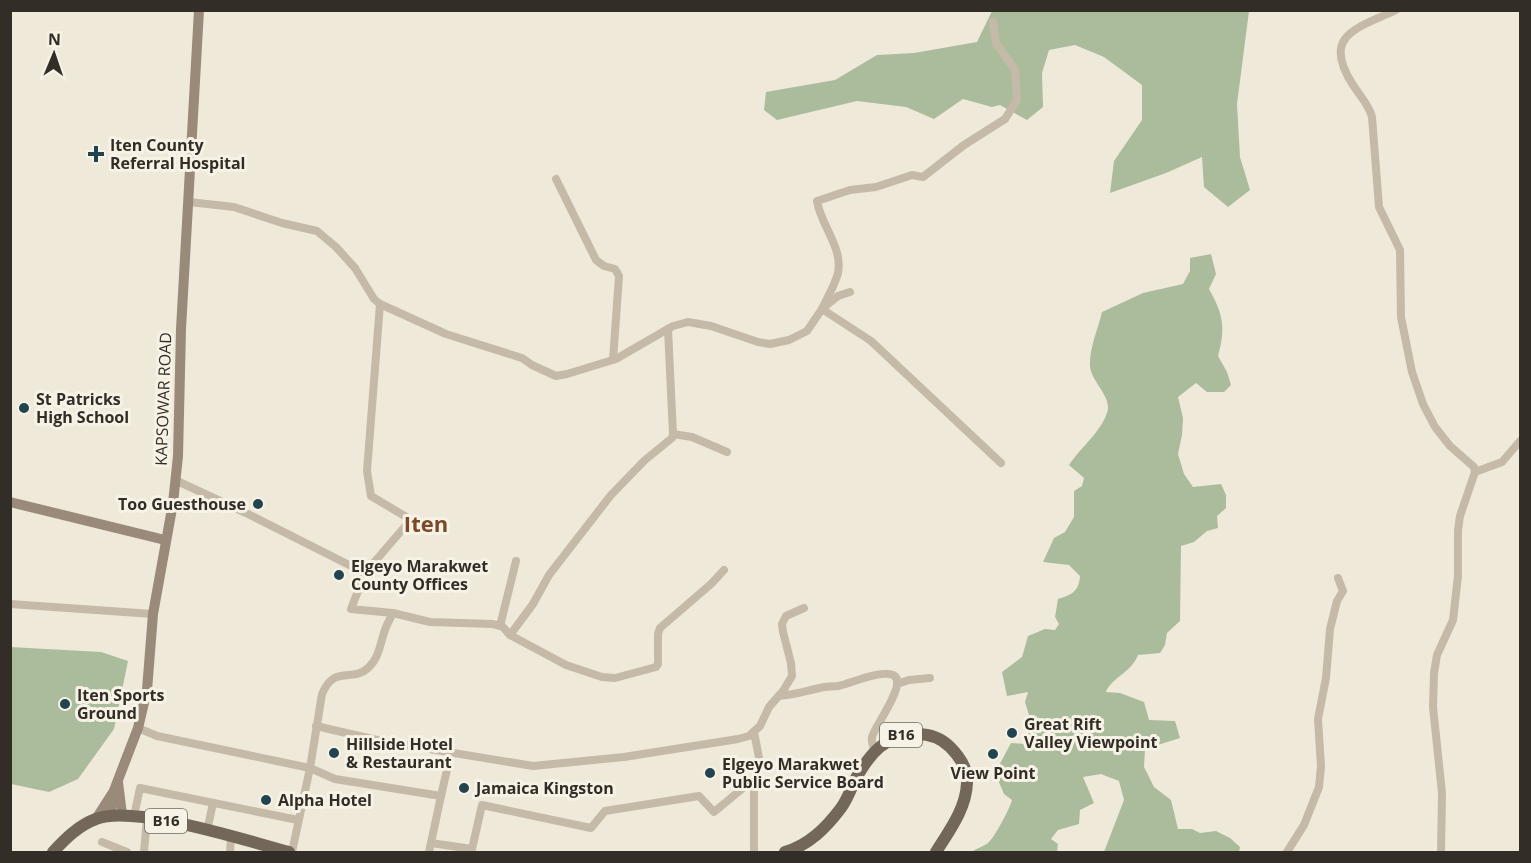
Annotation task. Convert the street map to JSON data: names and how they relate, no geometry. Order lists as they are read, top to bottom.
{
  "streets": {
    "main road": ["KAPSOWAR ROAD", "B16"]
  },
  "crossings": [
    ["KAPSOWAR ROAD", "B16"]
  ],
  "districts": ["Iten"],
  "places": {
    "health": ["Iten County Referral Hospital"],
    "other": [
      "St Patricks High School",
      "Too Guesthouse",
      "Elgeyo Marakwet County Offices",
      "Iten Sports Ground",
      "Great Rift Valley Viewpoint",
      "Hillside Hotel & Restaurant",
      "View Point",
      "Elgeyo Marakwet Public Service Board",
      "Jamaica Kingston",
      "Alpha Hotel"
    ]
  },
  "north": "top"
}
